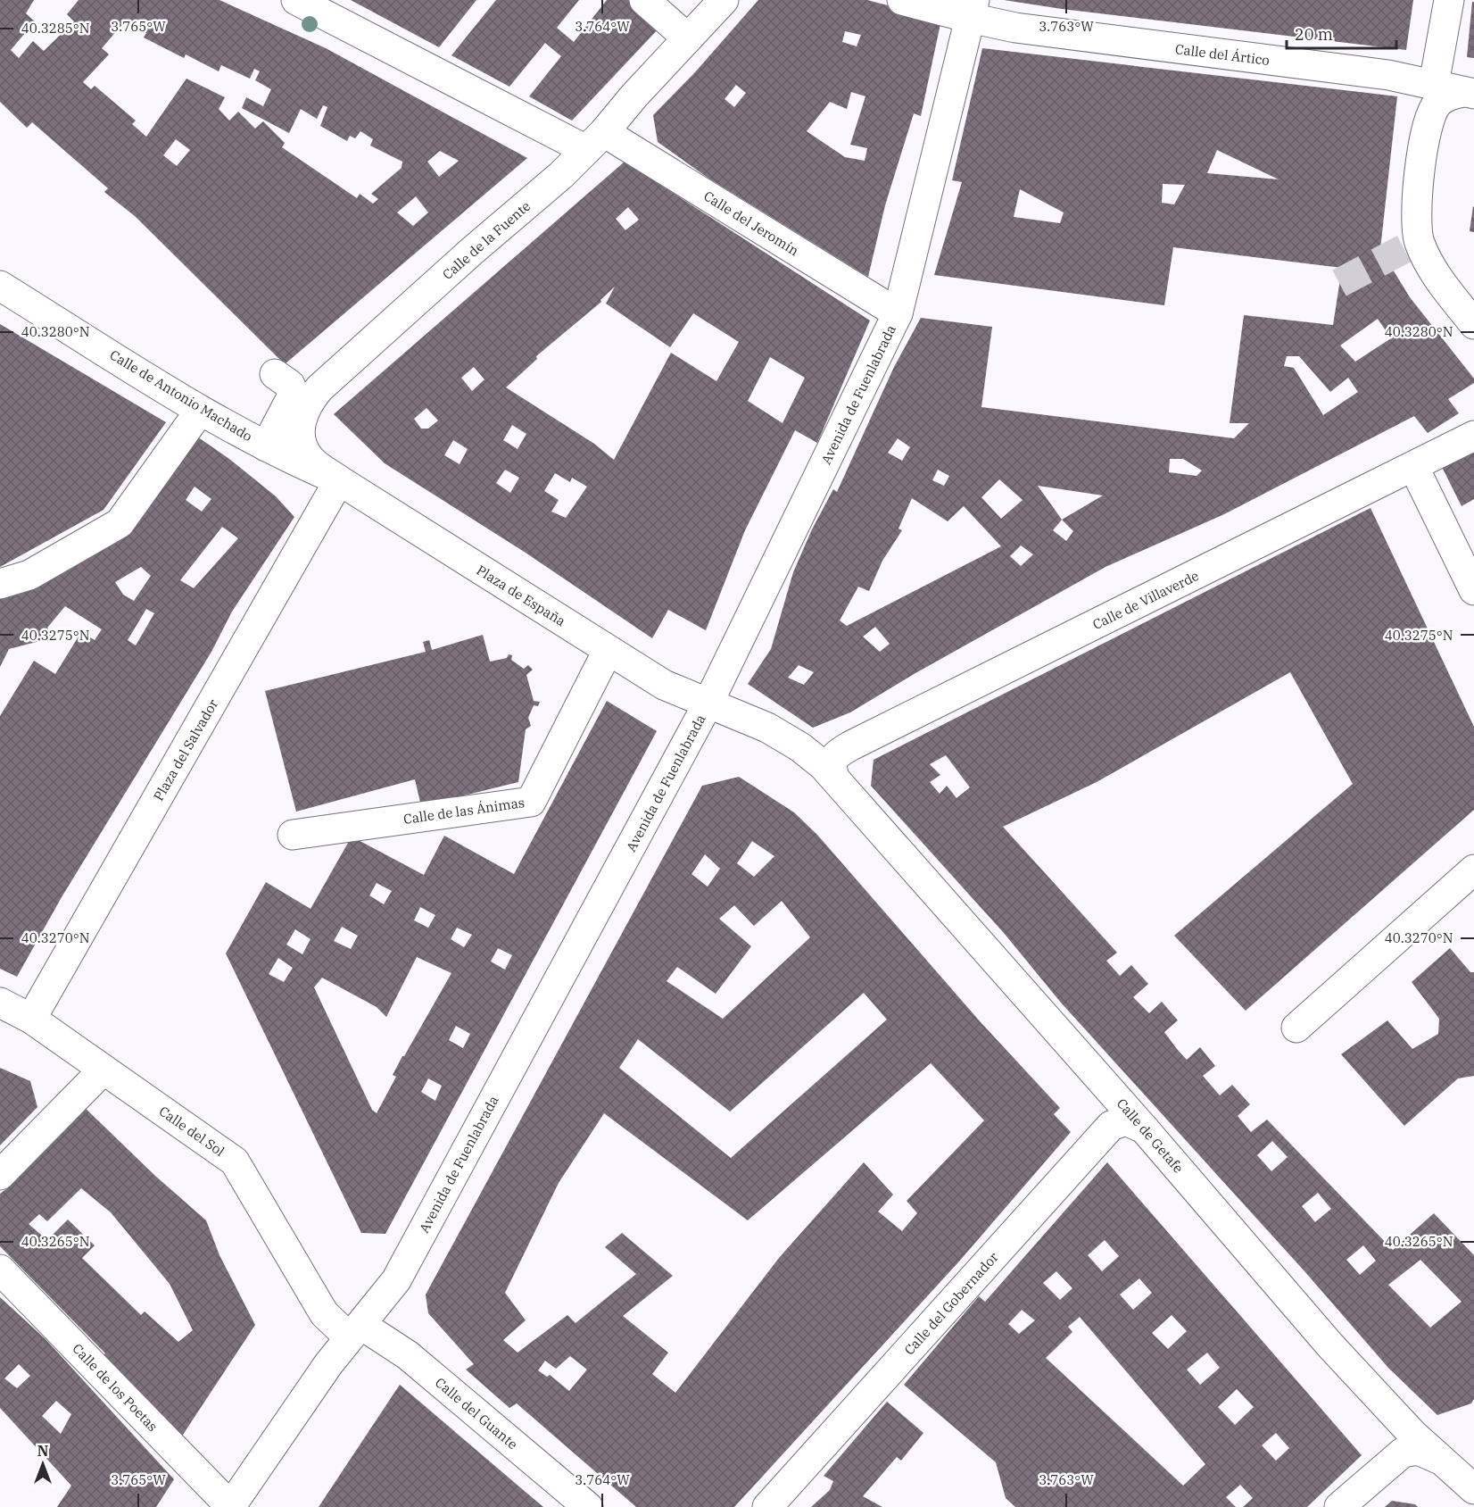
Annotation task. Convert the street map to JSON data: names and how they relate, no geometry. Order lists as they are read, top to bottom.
{
  "streets": {
    "main road": [
      "Calle del Ártico",
      "Calle del Jeromín",
      "Calle de la Fuente",
      "Avenida de Fuenlabrada",
      "Calle de Antonio Machado",
      "Plaza de España",
      "Calle de Villaverde",
      "Plaza del Salvador",
      "Calle de las Ánimas",
      "Calle del Sol",
      "Calle de Getafe",
      "Calle del Gobernador",
      "Calle de los Poetas",
      "Calle del Guante"
    ]
  },
  "crossings": [
    ["Calle del Ártico", "Avenida de Fuenlabrada"],
    ["Calle del Jeromín", "Calle de la Fuente"],
    ["Calle del Jeromín", "Avenida de Fuenlabrada"],
    ["Calle de la Fuente", "Calle de Antonio Machado"],
    ["Calle de la Fuente", "Plaza de España"],
    ["Calle de la Fuente", "Plaza del Salvador"],
    ["Avenida de Fuenlabrada", "Plaza de España"],
    ["Avenida de Fuenlabrada", "Calle del Sol"],
    ["Avenida de Fuenlabrada", "Calle de Getafe"],
    ["Avenida de Fuenlabrada", "Calle de los Poetas"],
    ["Avenida de Fuenlabrada", "Calle del Guante"],
    ["Calle de Antonio Machado", "Plaza de España"],
    ["Calle de Antonio Machado", "Plaza del Salvador"],
    ["Plaza de España", "Plaza del Salvador"],
    ["Plaza de España", "Calle de las Ánimas"],
    ["Plaza de España", "Calle de Getafe"],
    ["Calle de Villaverde", "Calle de Getafe"],
    ["Plaza del Salvador", "Calle del Sol"],
    ["Calle del Sol", "Calle del Guante"],
    ["Calle de Getafe", "Calle del Gobernador"]
  ],
  "scale_bar": "20 m",
  "north": "top",
  "coordinates": [
    "3.765°W",
    "3.764°W",
    "3.763°W",
    "40.3285°N",
    "40.3280°N",
    "40.3275°N",
    "40.3270°N",
    "40.3265°N"
  ]
}
